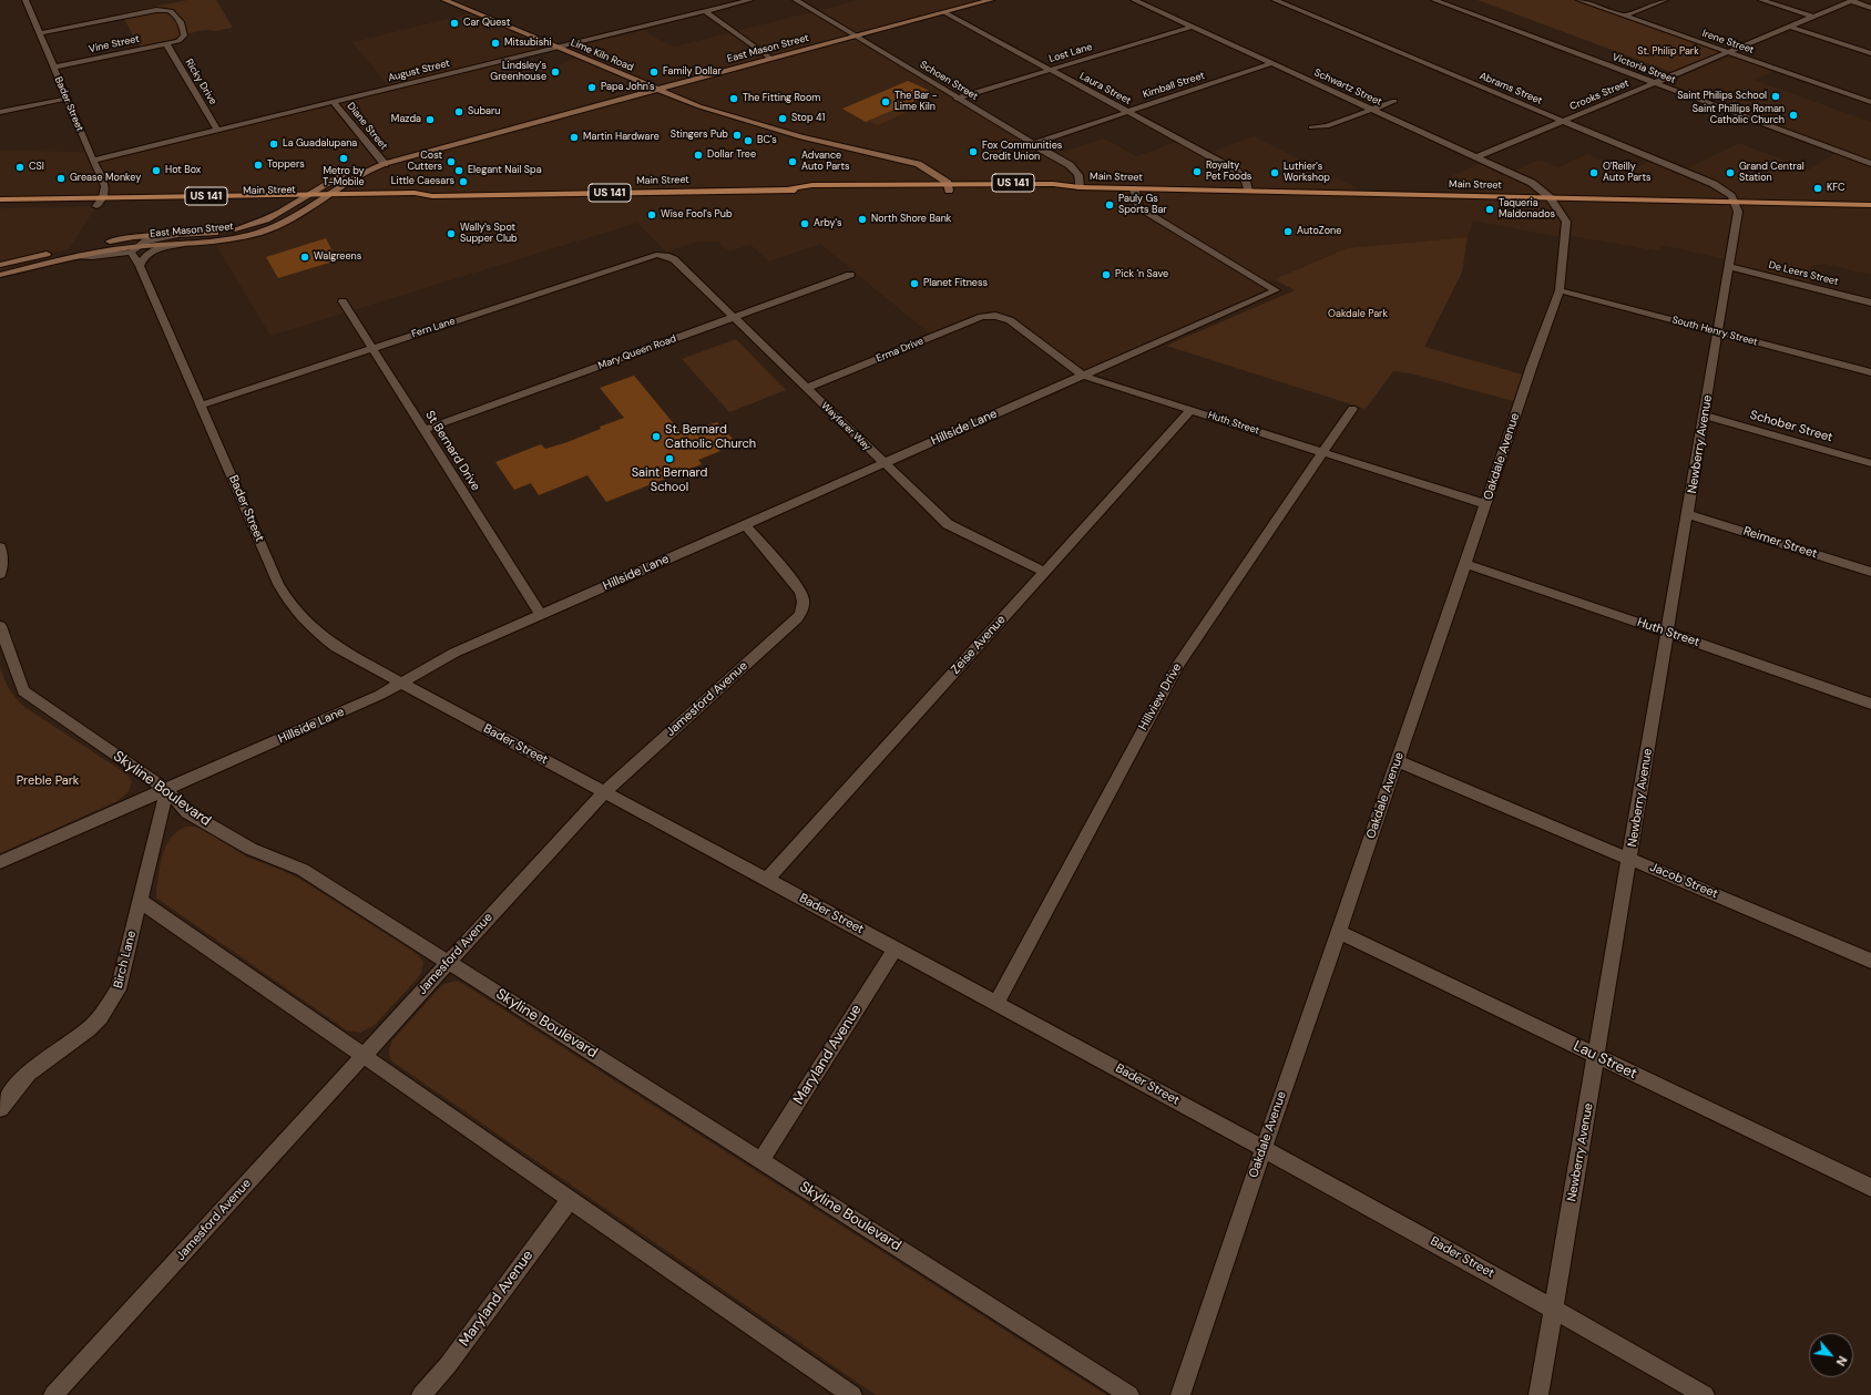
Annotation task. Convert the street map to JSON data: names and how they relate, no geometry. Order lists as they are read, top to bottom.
{
  "streets": {
    "main road": [
      "East Mason Street",
      "Lime Kiln Road",
      "Main Street",
      "US 141"
    ],
    "street": [
      "Irene Street",
      "Vine Street",
      "Lost Lane",
      "Victoria Street",
      "August Street",
      "Schoen Street",
      "Ricky Drive",
      "Kimball Street",
      "Schwartz Street",
      "Laura Street",
      "Abrams Street",
      "Crooks Street",
      "Bader Street",
      "Diane Street",
      "De Leers Street",
      "Fern Lane",
      "South Henry Street",
      "Erma Drive",
      "Mary Queen Road",
      "Huth Street",
      "Wayfarer Way",
      "Schober Street",
      "Hillside Lane",
      "Newberry Avenue",
      "St Bernard Drive",
      "Oakdale Avenue",
      "Reimer Street",
      "Zeise Avenue",
      "Hillview Drive",
      "Jamesford Avenue",
      "Skyline Boulevard",
      "Jacob Street",
      "Birch Lane",
      "Maryland Avenue",
      "Lau Street"
    ]
  },
  "crossings": [
    ["Irene Street", "Crooks Street"],
    ["Vine Street", "Ricky Drive"],
    ["Vine Street", "Bader Street"],
    ["East Mason Street", "Lime Kiln Road"],
    ["East Mason Street", "Schoen Street"],
    ["East Mason Street", "Laura Street"],
    ["East Mason Street", "Bader Street"],
    ["East Mason Street", "Diane Street"],
    ["East Mason Street", "Main Street"],
    ["Lost Lane", "Schoen Street"],
    ["Lost Lane", "Schwartz Street"],
    ["Lost Lane", "Laura Street"],
    ["Lime Kiln Road", "August Street"],
    ["Lime Kiln Road", "Main Street"],
    ["Victoria Street", "Crooks Street"],
    ["August Street", "Ricky Drive"],
    ["August Street", "Bader Street"],
    ["August Street", "Diane Street"],
    ["Schoen Street", "Kimball Street"],
    ["Schoen Street", "Main Street"],
    ["Kimball Street", "Schwartz Street"],
    ["Kimball Street", "Laura Street"],
    ["Schwartz Street", "Crooks Street"],
    ["Schwartz Street", "Main Street"],
    ["Schwartz Street", "Oakdale Avenue"],
    ["Laura Street", "Main Street"],
    ["Abrams Street", "Crooks Street"],
    ["Abrams Street", "Main Street"],
    ["Abrams Street", "Newberry Avenue"],
    ["Bader Street", "Main Street"],
    ["Bader Street", "Fern Lane"],
    ["Bader Street", "Hillside Lane"],
    ["Bader Street", "Newberry Avenue"],
    ["Bader Street", "Oakdale Avenue"],
    ["Bader Street", "Zeise Avenue"],
    ["Bader Street", "Hillview Drive"],
    ["Bader Street", "Jamesford Avenue"],
    ["Bader Street", "Maryland Avenue"],
    ["Main Street", "Hillside Lane"],
    ["Main Street", "Newberry Avenue"],
    ["Main Street", "Oakdale Avenue"],
    ["De Leers Street", "Newberry Avenue"],
    ["Fern Lane", "Wayfarer Way"],
    ["Fern Lane", "St Bernard Drive"],
    ["South Henry Street", "Newberry Avenue"],
    ["South Henry Street", "Oakdale Avenue"],
    ["Erma Drive", "Huth Street"],
    ["Erma Drive", "Wayfarer Way"],
    ["Mary Queen Road", "Wayfarer Way"],
    ["Mary Queen Road", "St Bernard Drive"],
    ["Huth Street", "Hillside Lane"],
    ["Huth Street", "Newberry Avenue"],
    ["Huth Street", "Oakdale Avenue"],
    ["Huth Street", "Zeise Avenue"],
    ["Huth Street", "Hillview Drive"],
    ["Wayfarer Way", "Hillside Lane"],
    ["Wayfarer Way", "Zeise Avenue"],
    ["Schober Street", "Newberry Avenue"],
    ["Hillside Lane", "St Bernard Drive"],
    ["Hillside Lane", "Jamesford Avenue"],
    ["Hillside Lane", "Skyline Boulevard"],
    ["Hillside Lane", "Birch Lane"],
    ["Newberry Avenue", "Reimer Street"],
    ["Newberry Avenue", "Jacob Street"],
    ["Newberry Avenue", "Lau Street"],
    ["Oakdale Avenue", "Jacob Street"],
    ["Oakdale Avenue", "Lau Street"],
    ["Jamesford Avenue", "Skyline Boulevard"],
    ["Skyline Boulevard", "Birch Lane"],
    ["Skyline Boulevard", "Maryland Avenue"]
  ],
  "parks": ["St. Philip Park", "Oakdale Park", "Preble Park"],
  "places": [
    "Car Quest",
    "Mitsubishi",
    "Lindsley's Greenhouse",
    "Family Dollar",
    "Papa John's",
    "Saint Philips School",
    "The Fitting Room",
    "The Bar - Lime Kiln",
    "Subaru",
    "Saint Phillips Roman Catholic Church",
    "Stop 41",
    "Mazda",
    "Stingers Pub",
    "Martin Hardware",
    "BC's",
    "La Guadalupana",
    "Fox Communities Credit Union",
    "Dollar Tree",
    "Metro by T-Mobile",
    "Cost Cutters",
    "Advance Auto Parts",
    "Toppers",
    "CSI",
    "Hot Box",
    "Elegant Nail Spa",
    "Royalty Pet Foods",
    "Luthier's Workshop",
    "O'Reilly Auto Parts",
    "Grand Central Station",
    "Grease Monkey",
    "Little Caesars",
    "KFC",
    "Pauly Gs Sports Bar",
    "Taqueria Maldonados",
    "Wise Fool's Pub",
    "North Shore Bank",
    "Arby's",
    "AutoZone",
    "Wally's Spot Supper Club",
    "Walgreens",
    "Pick 'n Save",
    "Planet Fitness",
    "St. Bernard Catholic Church",
    "Saint Bernard School"
  ],
  "north": "bottom right"
}
